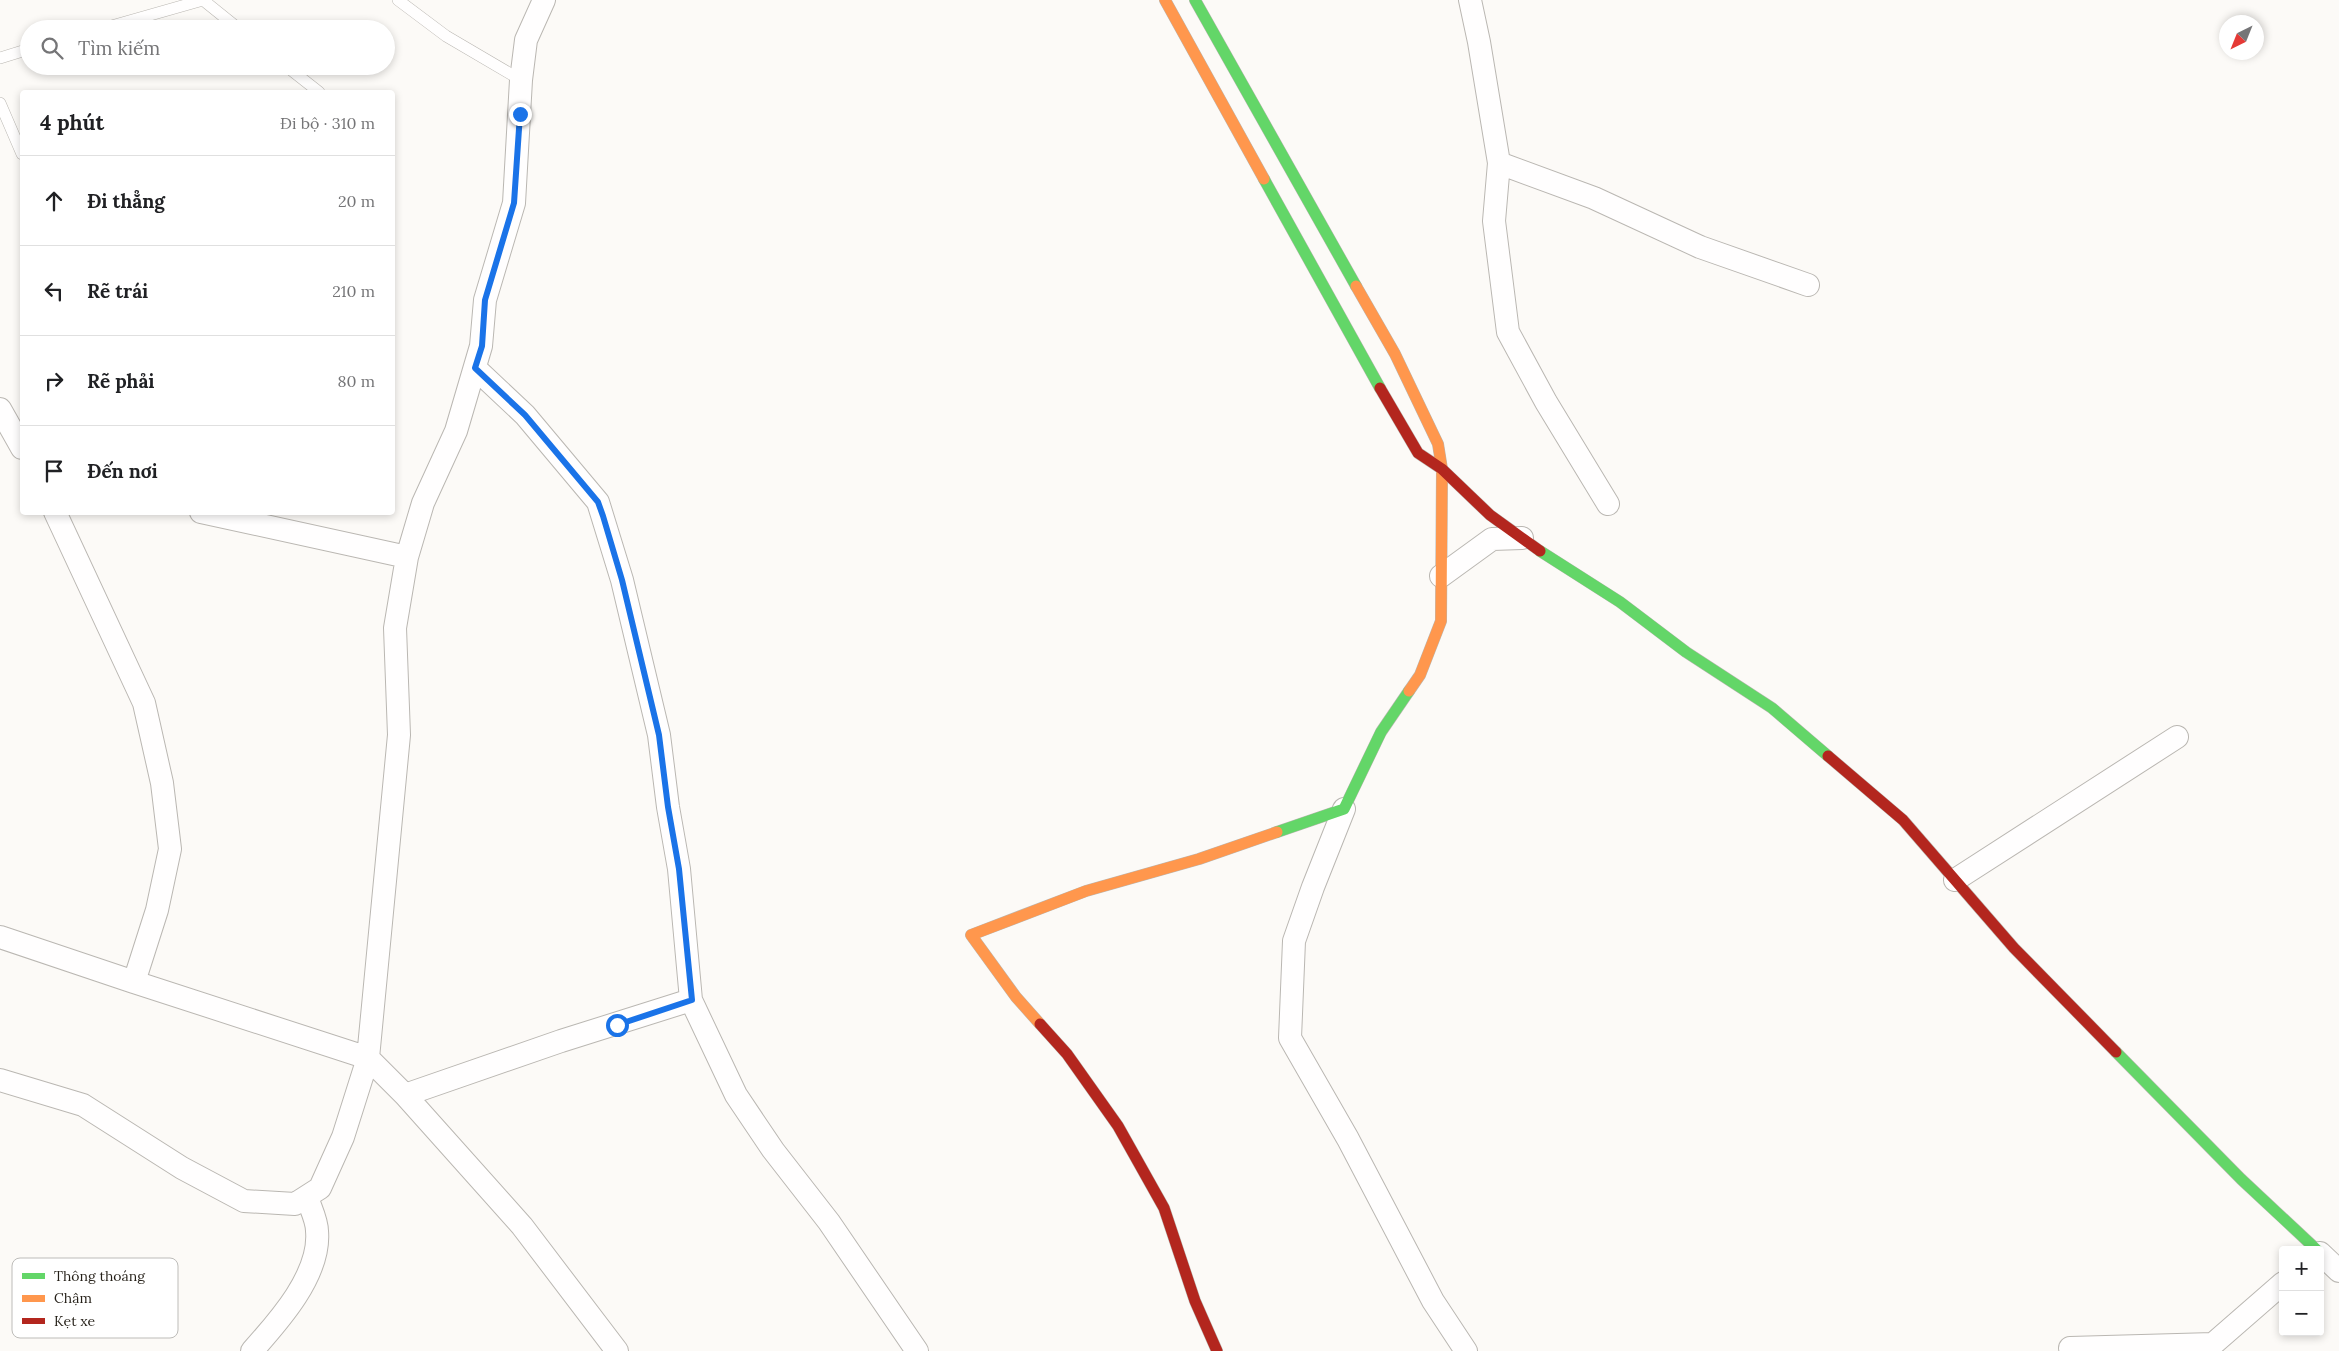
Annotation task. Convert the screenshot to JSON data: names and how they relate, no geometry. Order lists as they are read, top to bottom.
{
  "legend": ["Thông thoáng", "Chậm", "Kẹt xe"],
  "north": "bottom left",
  "page": {
    "search": "Tìm kiếm",
    "heading": ["4 phút", "Đi bộ · 310 m"],
    "list": [
      ["Đi thẳng", "20 m"],
      ["Rẽ trái", "210 m"],
      ["Rẽ phải", "80 m"],
      "Đến nơi"
    ],
    "map_buttons": ["+", "−"]
  }
}
